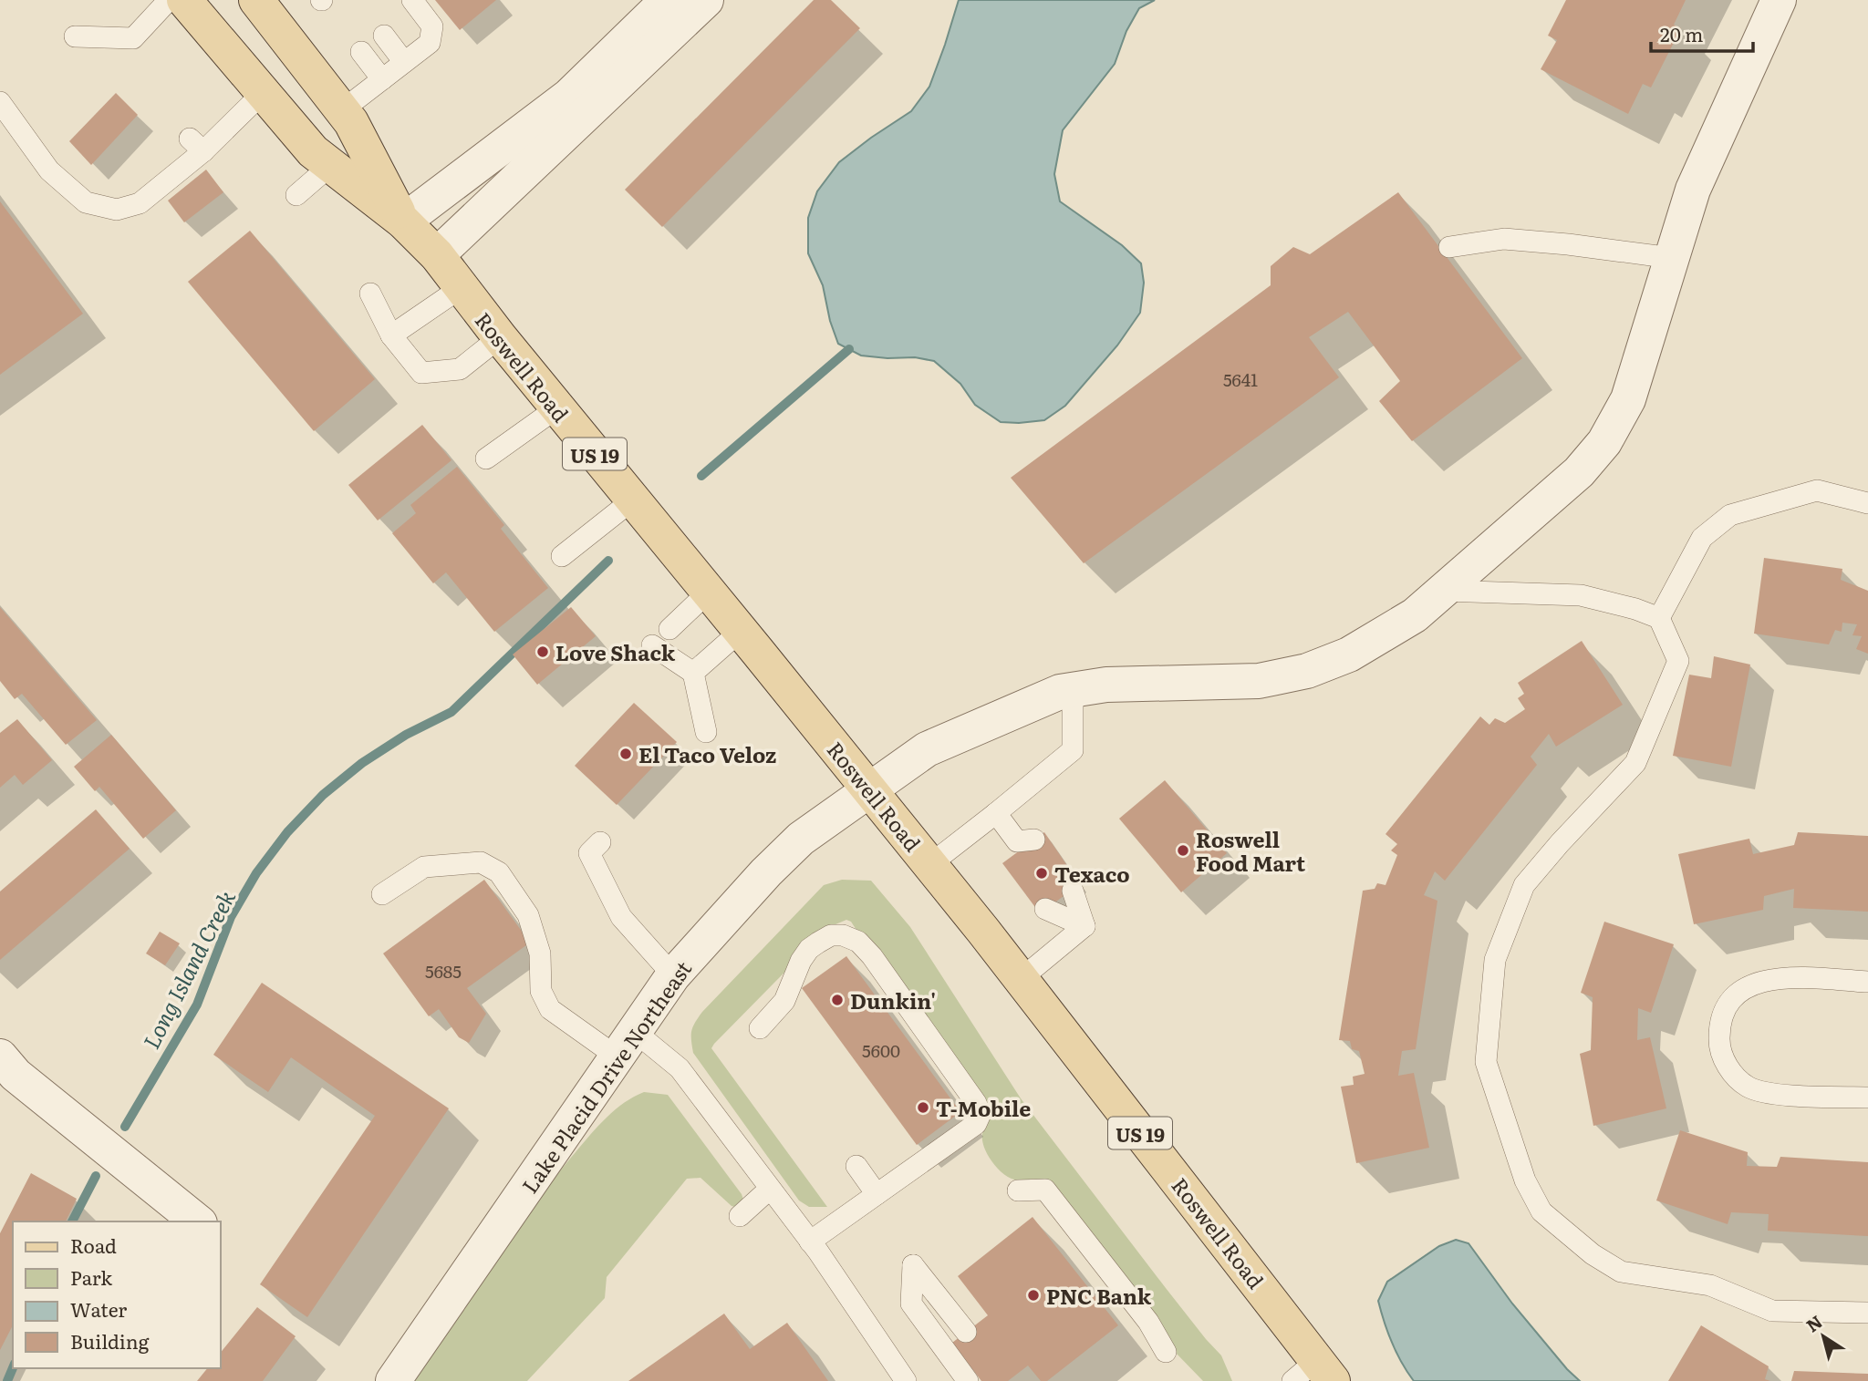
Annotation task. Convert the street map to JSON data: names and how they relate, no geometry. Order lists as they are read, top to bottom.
{
  "streets": {
    "main road": ["Roswell Road", "US 19"],
    "street": ["Lake Placid Drive Northeast"]
  },
  "crossings": [
    ["Roswell Road", "Lake Placid Drive Northeast"]
  ],
  "water": ["Long Island Creek"],
  "places": [
    "Love Shack",
    "El Taco Veloz",
    "Roswell Food Mart",
    "Texaco",
    "Dunkin'",
    "T-Mobile",
    "PNC Bank"
  ],
  "house_numbers": ["5641", "5685", "5600"],
  "legend": [
    "Road",
    "Park",
    "Water",
    "Building"
  ],
  "scale_bar": "20 m",
  "north": "top left"
}
